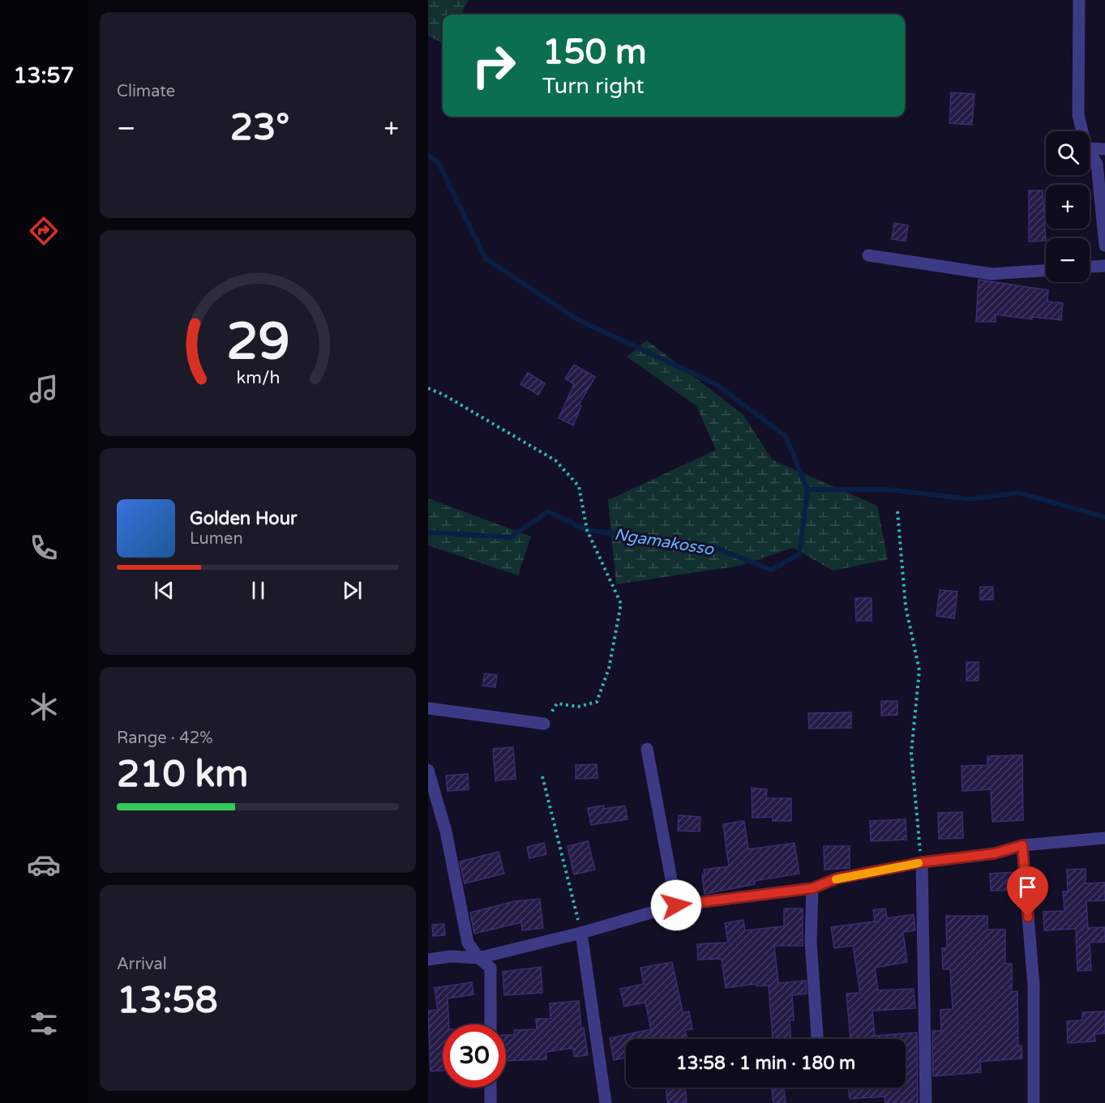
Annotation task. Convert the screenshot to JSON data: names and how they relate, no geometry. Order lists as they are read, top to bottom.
{
  "water": ["Ngamakosso"],
  "page": {
    "tabs": "13:57",
    "tile": [
      "Climate",
      ["Range · 42%", "210 km"],
      ["Arrival", "13:58"]
    ],
    "turn": ["150 m", "Turn right"],
    "heat": ["−", "23°", "+"],
    "map_buttons": ["+", "−"],
    "song": ["Golden Hour", "Lumen"],
    "limit": "30",
    "trip": "13:58 · 1 min · 180 m",
    "gauge": ["29", "km/h"]
  }
}
